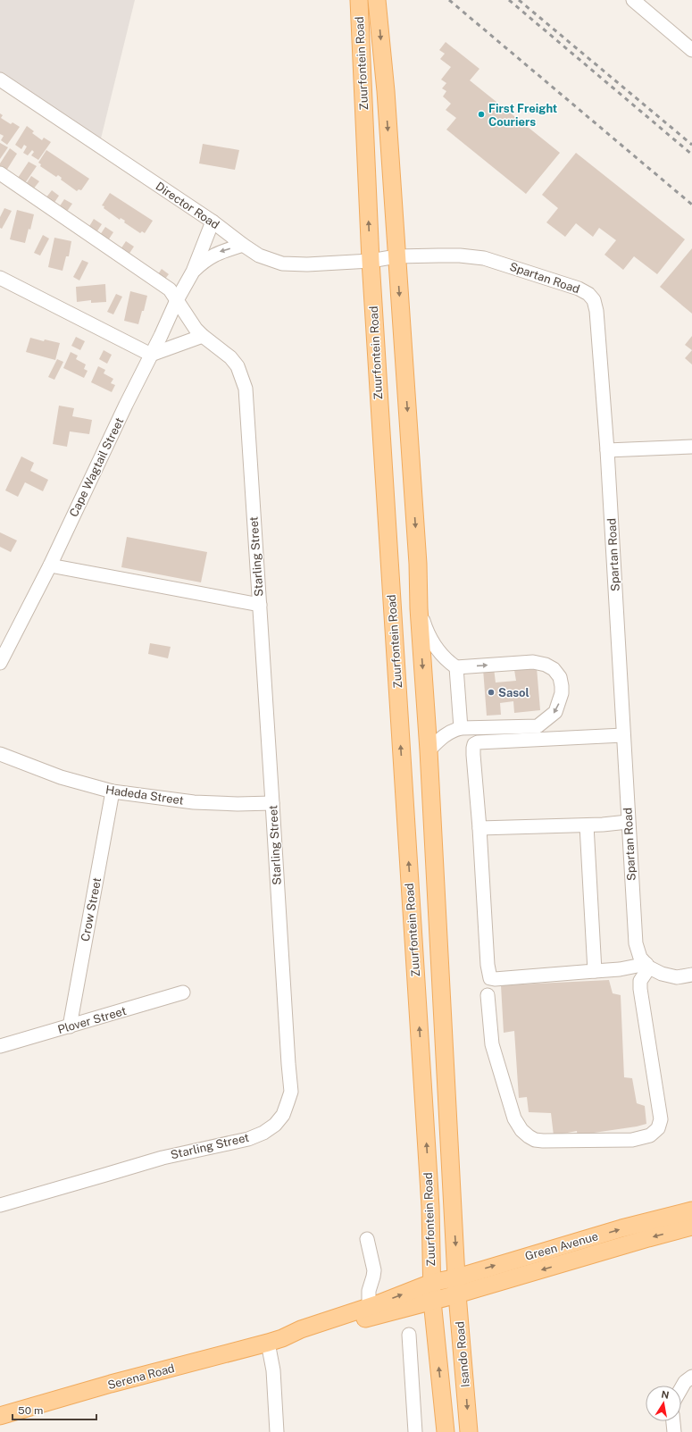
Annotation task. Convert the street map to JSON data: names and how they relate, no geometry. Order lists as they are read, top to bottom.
{
  "streets": {
    "main road": [
      "Zuurfontein Road",
      "Green Avenue",
      "Isando Road",
      "Serena Road"
    ],
    "street": [
      "Director Road",
      "Spartan Road",
      "Cape Wagtail Street",
      "Starling Street",
      "Hadeda Street",
      "Crow Street",
      "Plover Street"
    ]
  },
  "crossings": [
    ["Zuurfontein Road", "Director Road"],
    ["Zuurfontein Road", "Spartan Road"],
    ["Zuurfontein Road", "Green Avenue"],
    ["Zuurfontein Road", "Isando Road"],
    ["Zuurfontein Road", "Serena Road"],
    ["Director Road", "Spartan Road"],
    ["Cape Wagtail Street", "Starling Street"],
    ["Starling Street", "Hadeda Street"],
    ["Hadeda Street", "Crow Street"],
    ["Crow Street", "Plover Street"],
    ["Green Avenue", "Isando Road"],
    ["Green Avenue", "Serena Road"],
    ["Isando Road", "Serena Road"]
  ],
  "places": ["First Freight Couriers", "Sasol"],
  "scale_bar": "50 m",
  "north": "top"
}
